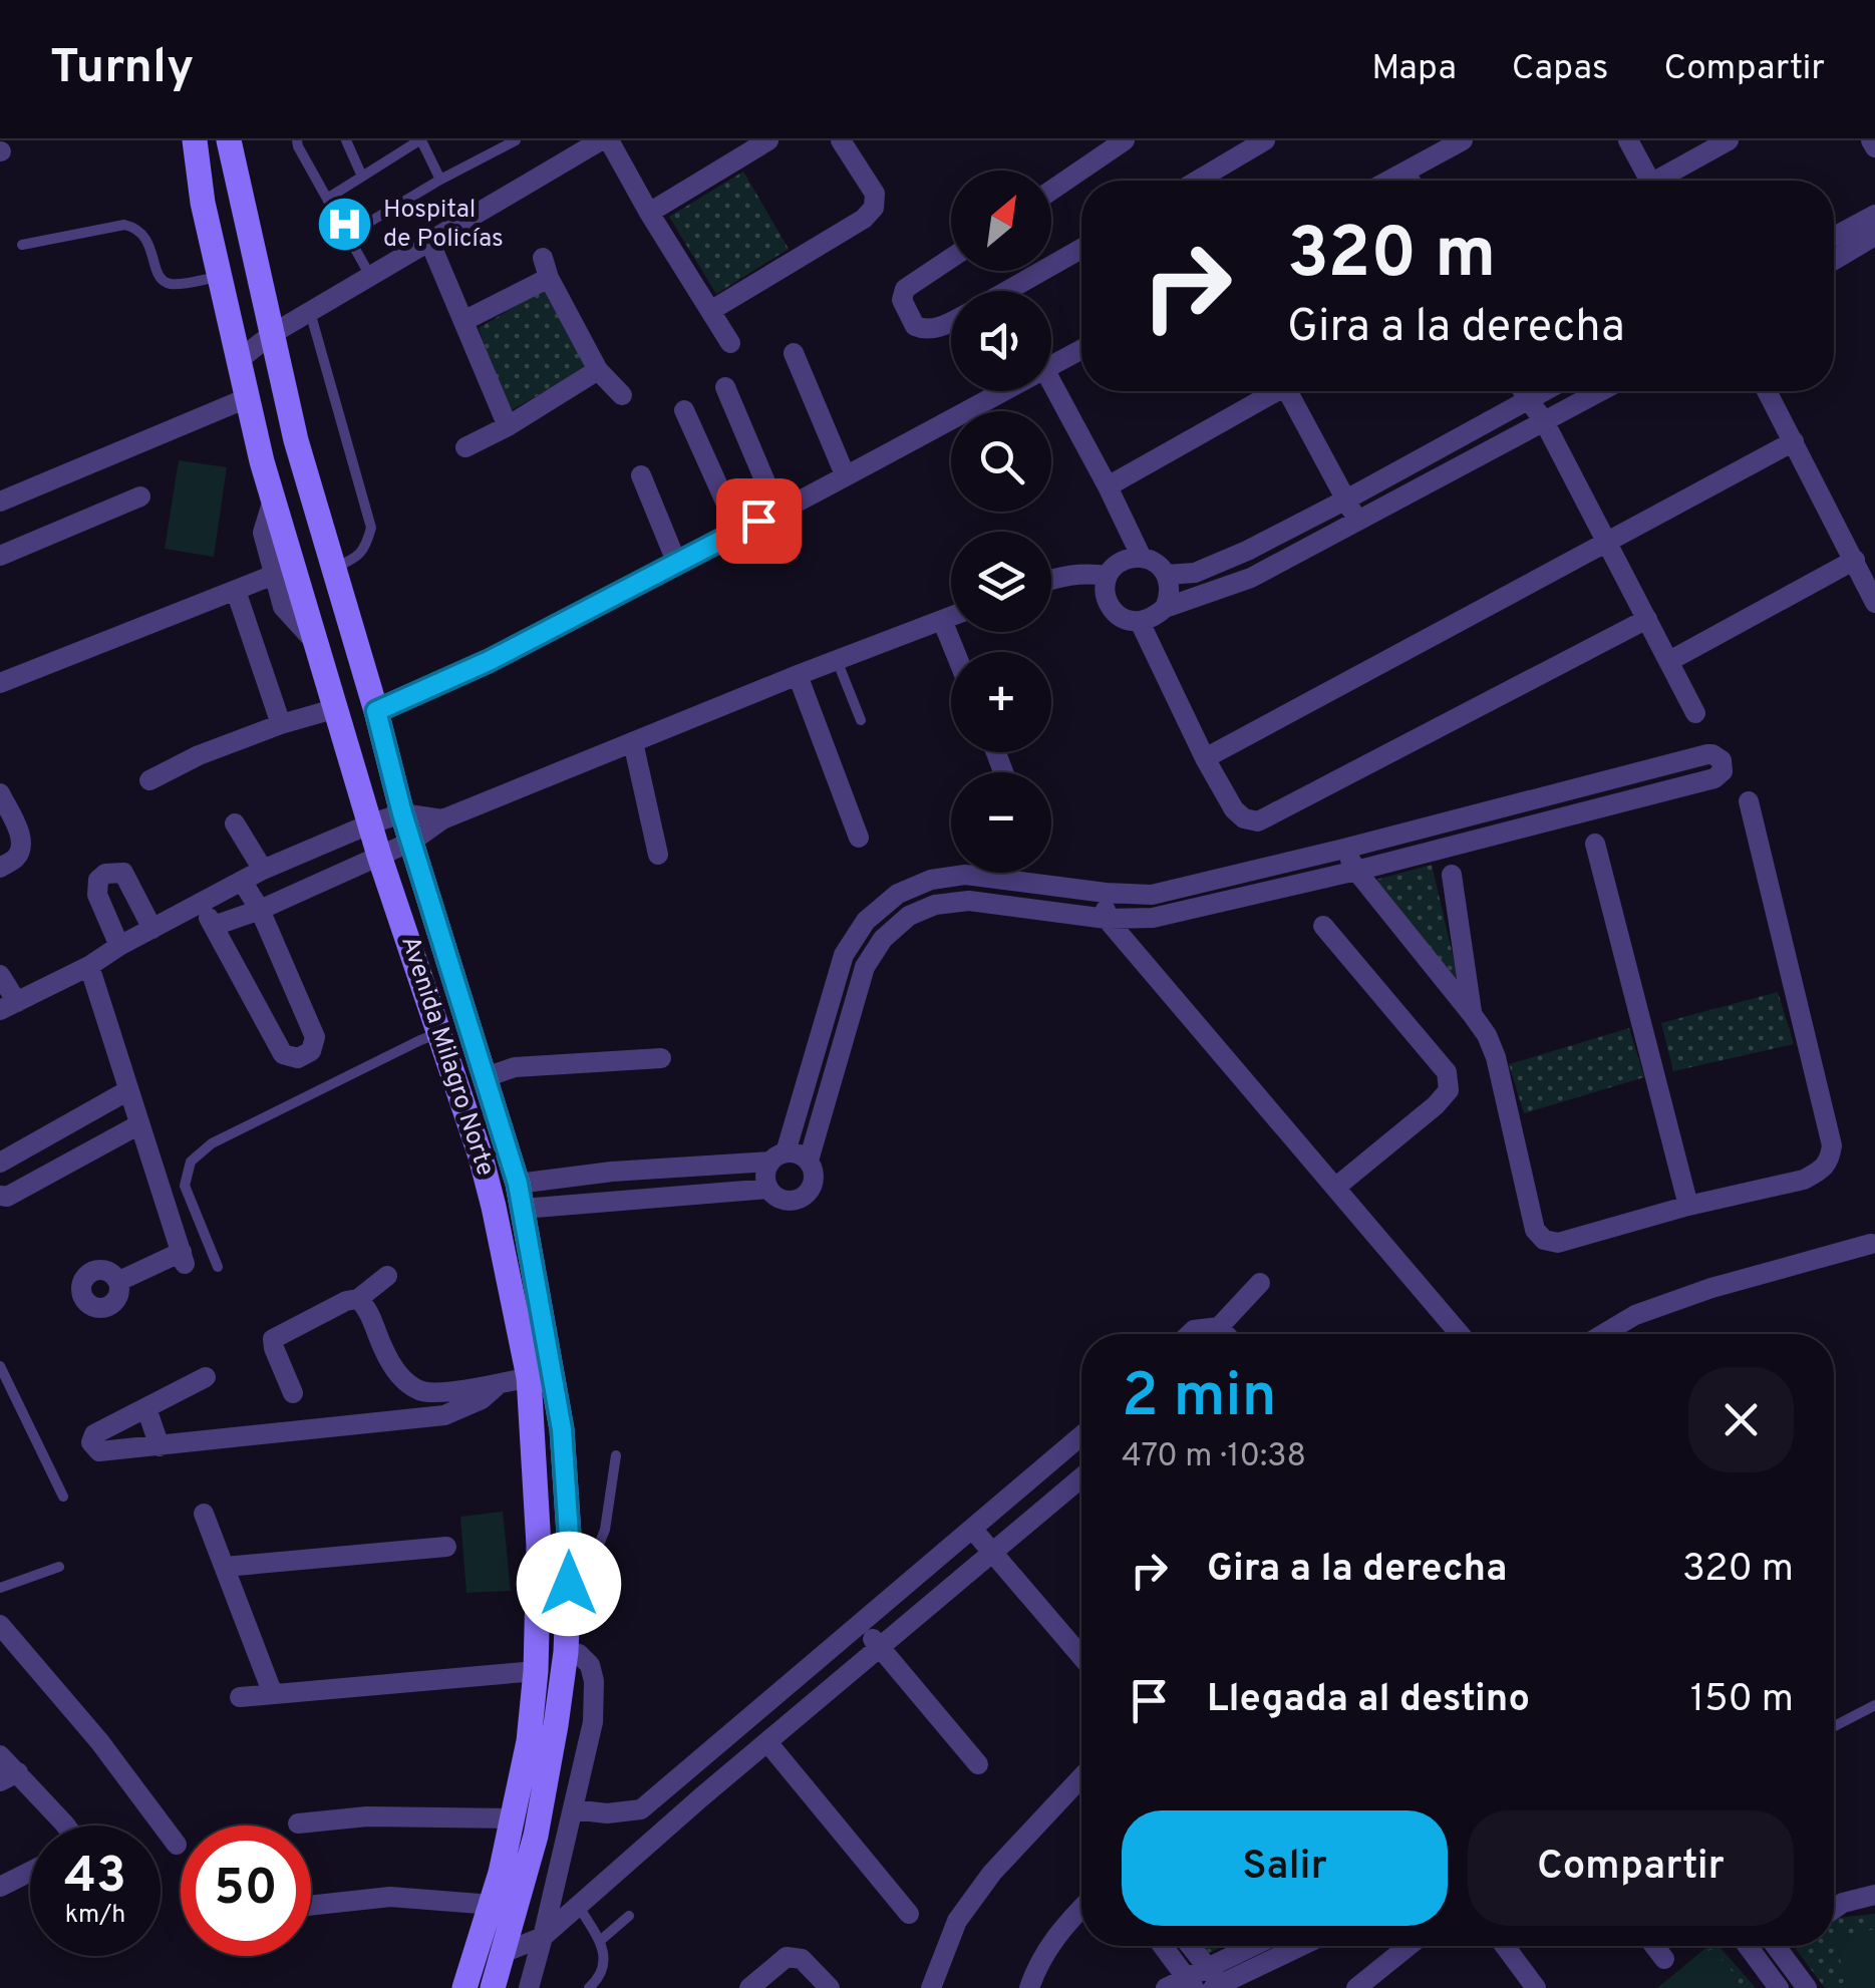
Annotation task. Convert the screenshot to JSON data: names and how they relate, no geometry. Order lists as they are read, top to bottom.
{
  "streets": {
    "main road": ["Avenida Milagro Norte"]
  },
  "places": {
    "hospital": ["Hospital de Policías"]
  },
  "north": "top right",
  "page": {
    "header": "Turnly",
    "nav": ["Mapa", "Capas", "Compartir"],
    "map_buttons": ["+", "−"],
    "turn": ["320 m", "Gira a la derecha"],
    "heading": ["2 min", "470 m · 10:38"],
    "list": [
      {
        "name": "Gira a la derecha",
        "value": "320 m"
      },
      {
        "name": "Llegada al destino",
        "value": "150 m"
      }
    ],
    "buttons": ["Salir", "Compartir"],
    "speed": "43 km/h",
    "limit": "50"
  }
}
